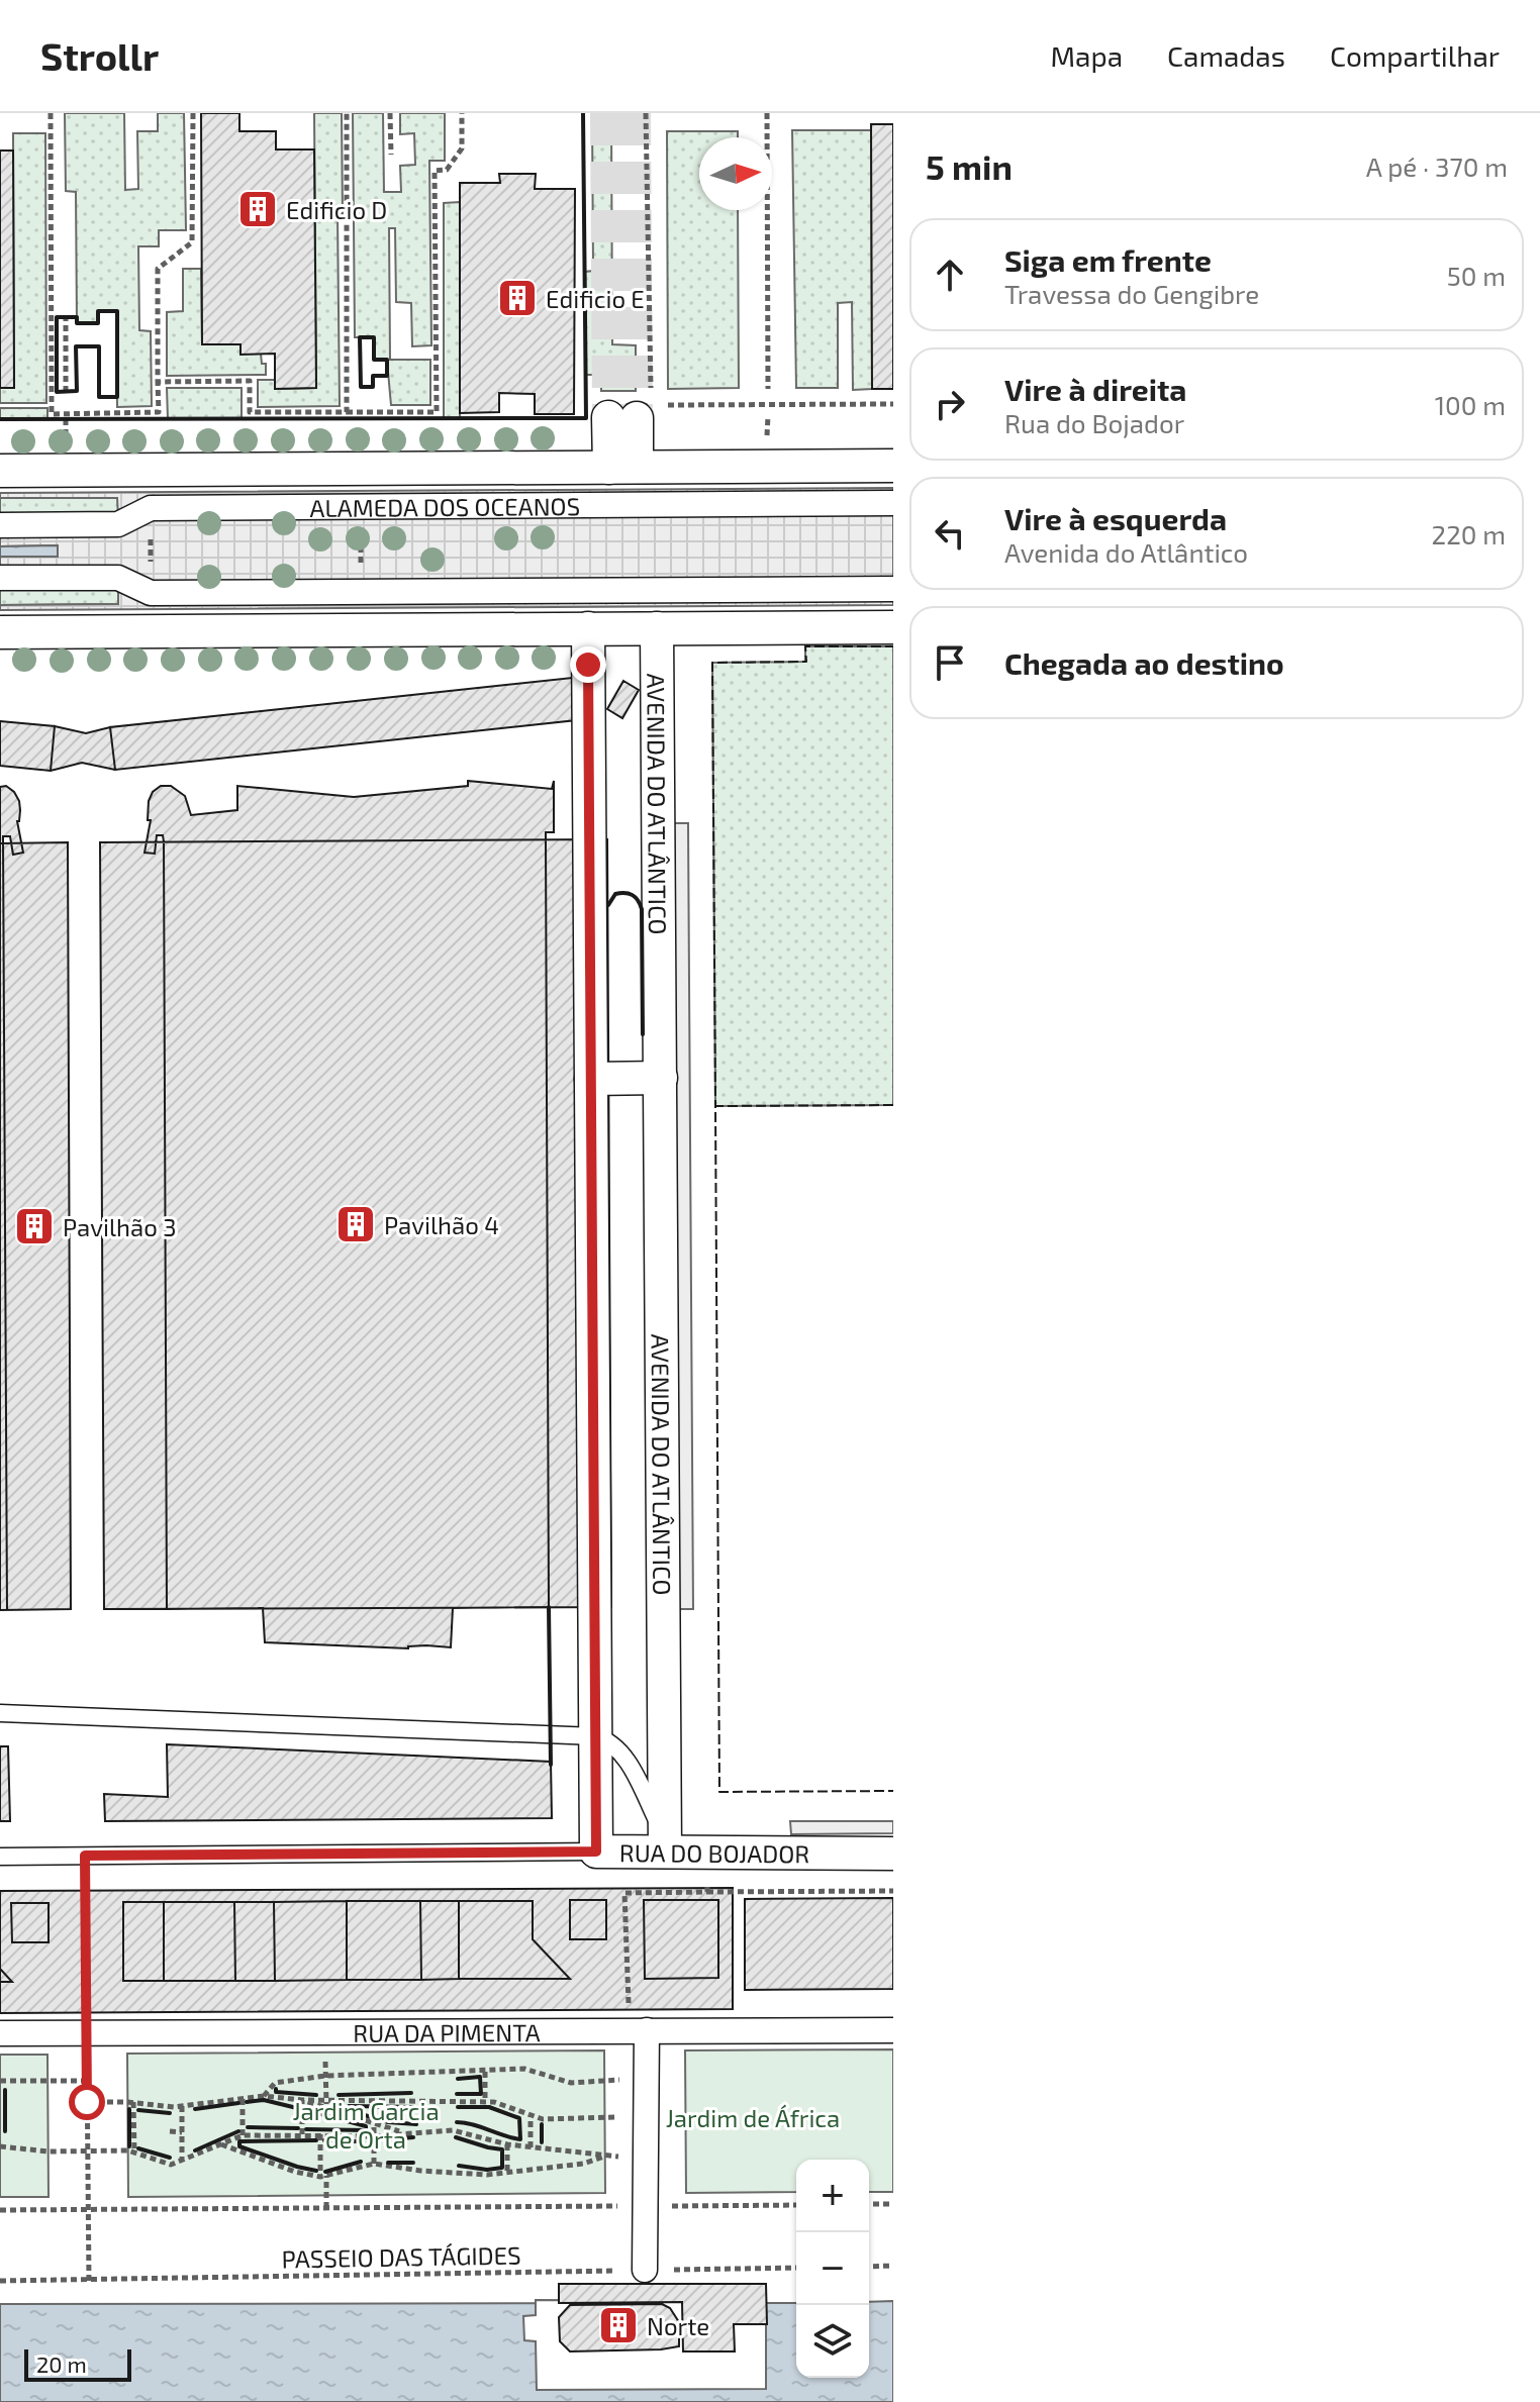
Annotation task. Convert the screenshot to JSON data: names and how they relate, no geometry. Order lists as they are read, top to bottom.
{
  "streets": {
    "street": [
      "ALAMEDA DOS OCEANOS",
      "AVENIDA DO ATLÂNTICO",
      "RUA DO BOJADOR",
      "RUA DA PIMENTA"
    ],
    "path": ["PASSEIO DAS TÁGIDES"]
  },
  "crossings": [
    ["AVENIDA DO ATLÂNTICO", "RUA DO BOJADOR"]
  ],
  "parks": ["Jardim Garcia de Orta", "Jardim de África"],
  "places": {
    "building": [
      "Edificio D",
      "Edificio E",
      "Pavilhão 4",
      "Pavilhão 3",
      "Norte"
    ]
  },
  "scale_bar": "20 m",
  "north": "right",
  "page": {
    "header": "Strollr",
    "nav": ["Mapa", "Camadas", "Compartilhar"],
    "heading": ["5 min", "A pé · 370 m"],
    "list": [
      ["Siga em frente", "Travessa do Gengibre", "50 m"],
      ["Vire à direita", "Rua do Bojador", "100 m"],
      ["Vire à esquerda", "Avenida do Atlântico", "220 m"],
      "Chegada ao destino"
    ],
    "map_buttons": ["+", "−"],
    "scale": "20 m"
  }
}
